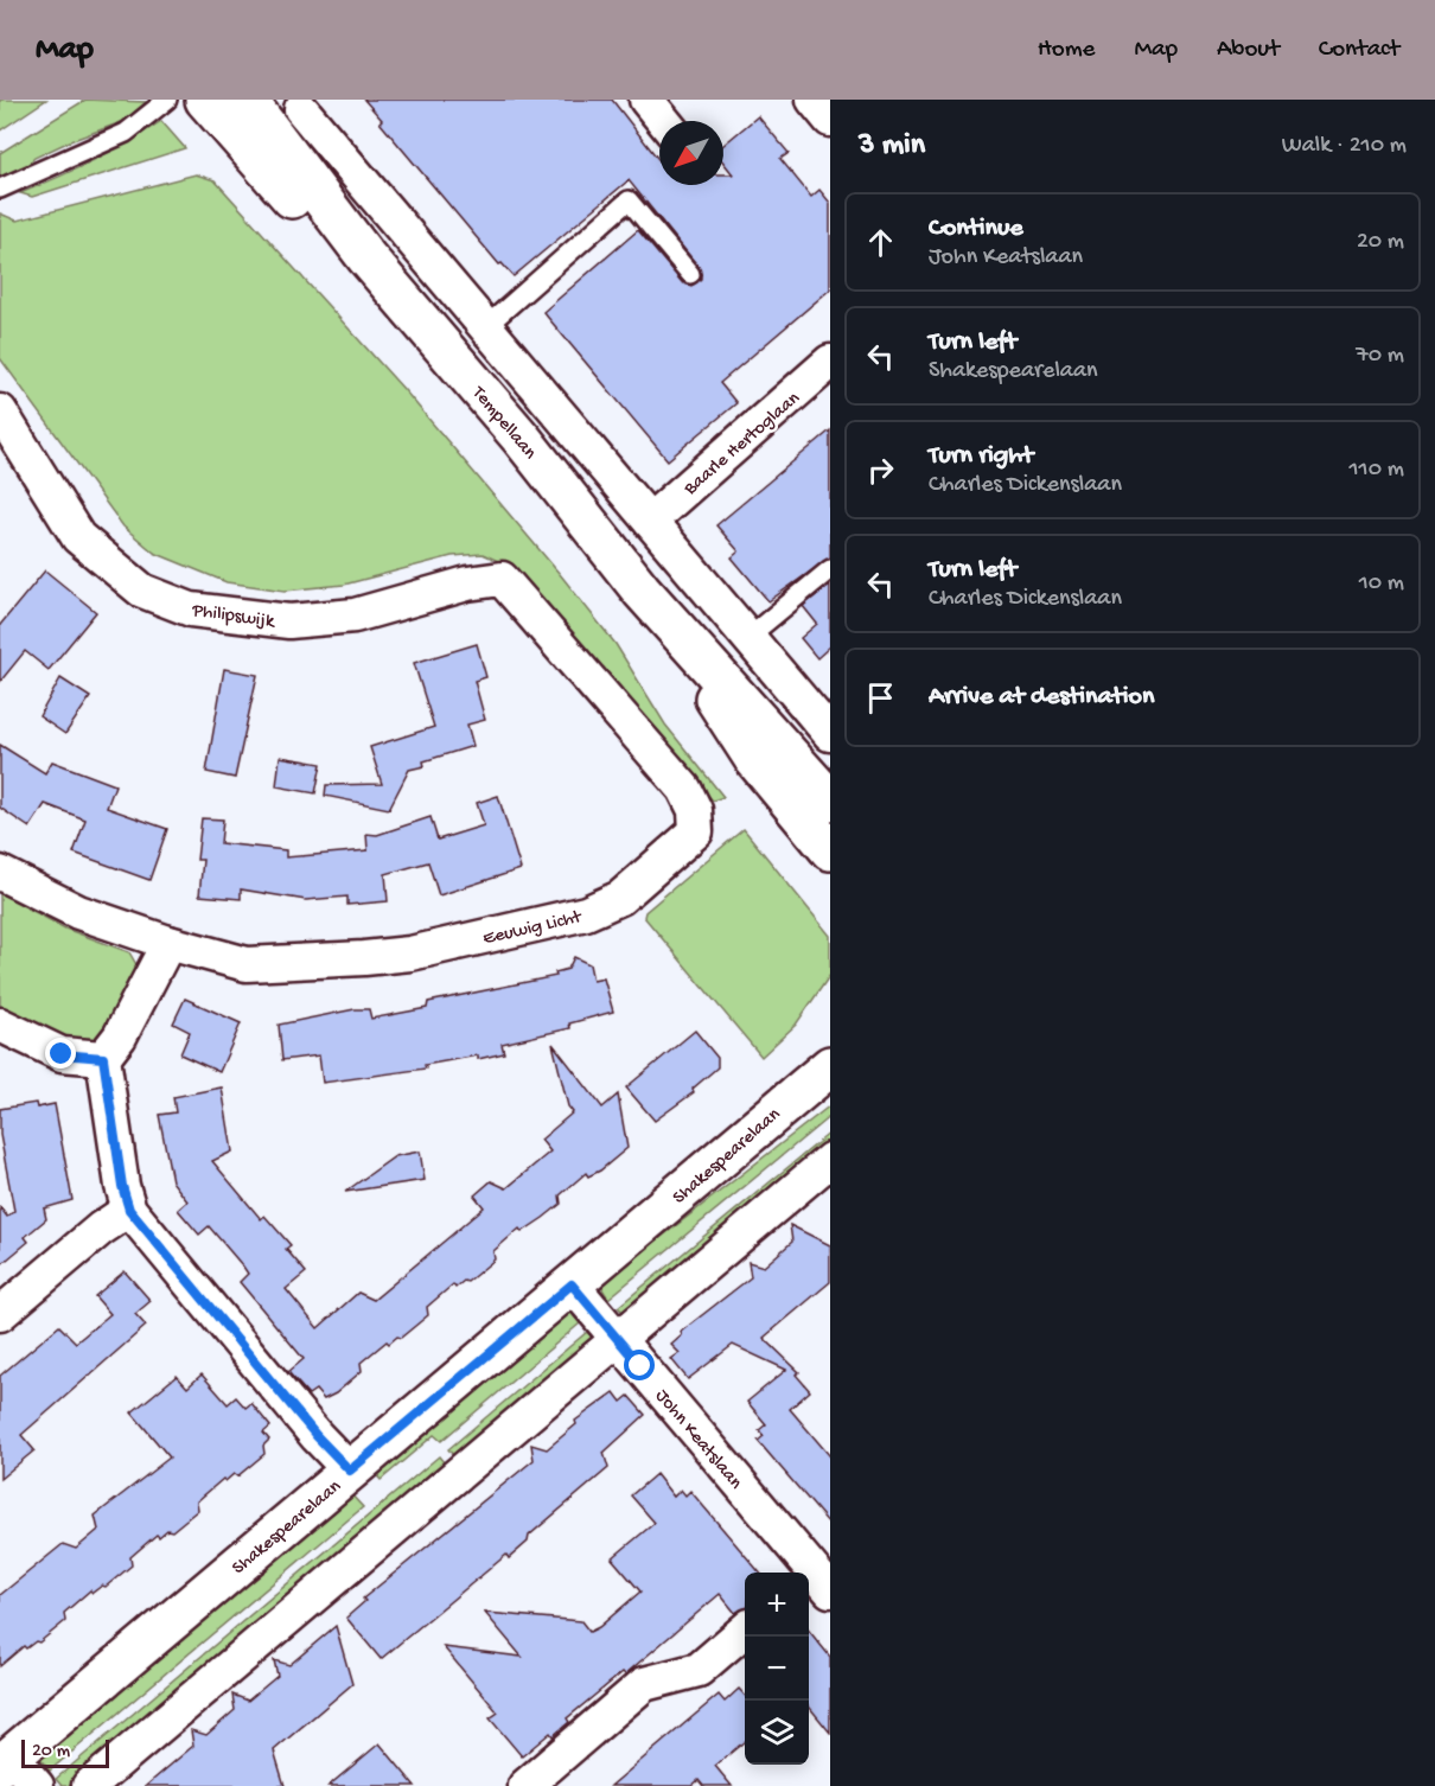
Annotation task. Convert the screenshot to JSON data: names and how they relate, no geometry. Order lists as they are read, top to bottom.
{
  "streets": {
    "main road": ["Tempellaan", "Shakespearelaan"],
    "street": [
      "Baarle Hertoglaan",
      "Philipswijk",
      "Eeuwig Licht",
      "John Keatslaan"
    ]
  },
  "crossings": [
    ["Philipswijk", "Eeuwig Licht"],
    ["Shakespearelaan", "John Keatslaan"]
  ],
  "scale_bar": "20 m",
  "north": "bottom left",
  "page": {
    "header": "Map",
    "nav": [
      "Home",
      "Map",
      "About",
      "Contact"
    ],
    "heading": ["3 min", "Walk · 210 m"],
    "list": [
      ["Continue", "John Keatslaan", "20 m"],
      ["Turn left", "Shakespearelaan", "70 m"],
      ["Turn right", "Charles Dickenslaan", "110 m"],
      ["Turn left", "Charles Dickenslaan", "10 m"],
      "Arrive at destination"
    ],
    "map_buttons": ["+", "−"],
    "scale": "20 m"
  }
}
